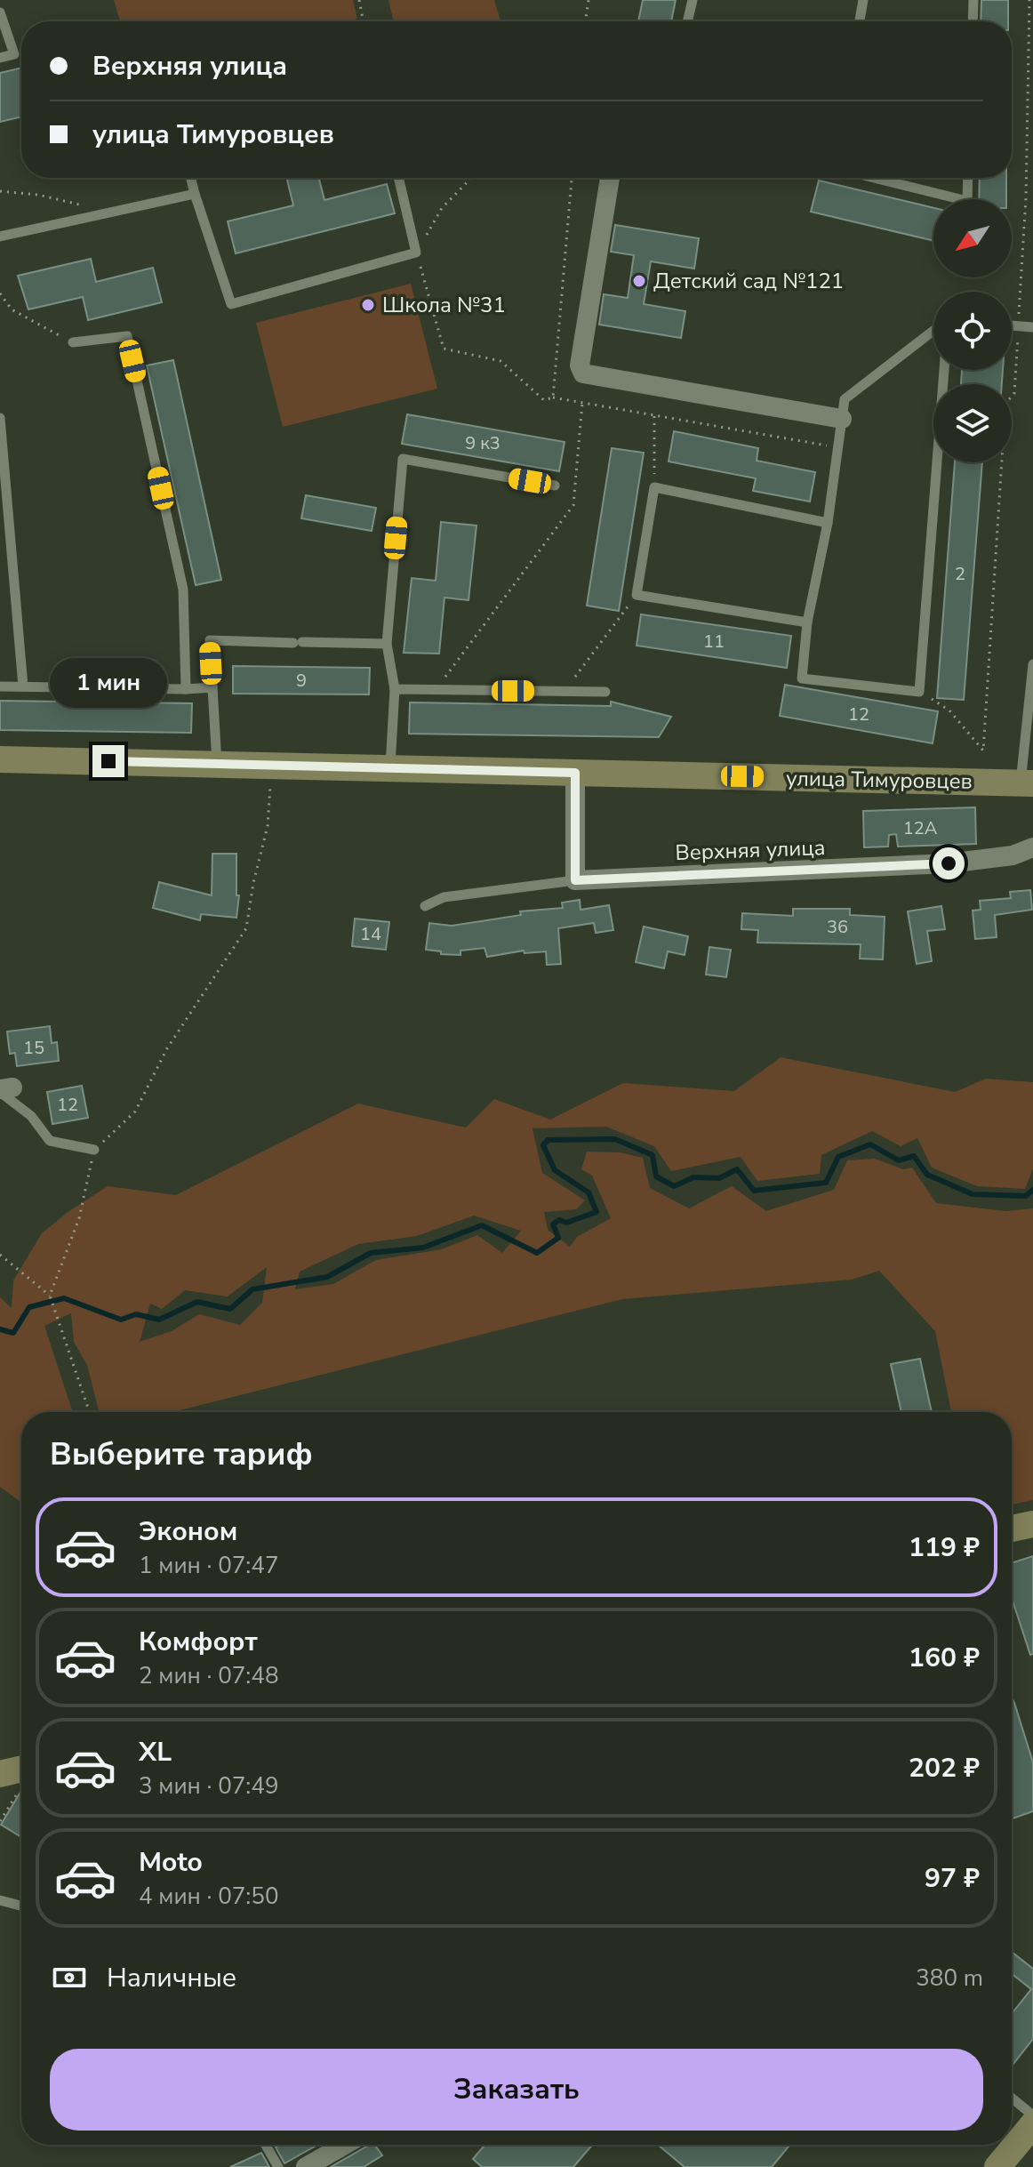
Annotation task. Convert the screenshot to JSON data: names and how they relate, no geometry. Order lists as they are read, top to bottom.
{
  "streets": {
    "street": ["улица Тимуровцев", "Верхняя улица"]
  },
  "places": ["Детский сад №121", "Школа №31"],
  "house_numbers": [
    "9 к3",
    "2",
    "11",
    "9",
    "12",
    "12А",
    "36",
    "14",
    "15",
    "12"
  ],
  "north": "bottom left",
  "page": {
    "banner": ["Верхняя улица", "улица Тимуровцев"],
    "bubble": "1 мин",
    "heading": "Выберите тариф",
    "list": [
      {
        "name": "Эконом",
        "note": "1 мин · 07:47",
        "value": "119 ₽"
      },
      {
        "name": "Комфорт",
        "note": "2 мин · 07:48",
        "value": "160 ₽"
      },
      {
        "name": "XL",
        "note": "3 мин · 07:49",
        "value": "202 ₽"
      },
      {
        "name": "Moto",
        "note": "4 мин · 07:50",
        "value": "97 ₽"
      }
    ],
    "pay": ["Наличные", "380 m"],
    "buttons": "Заказать"
  }
}
